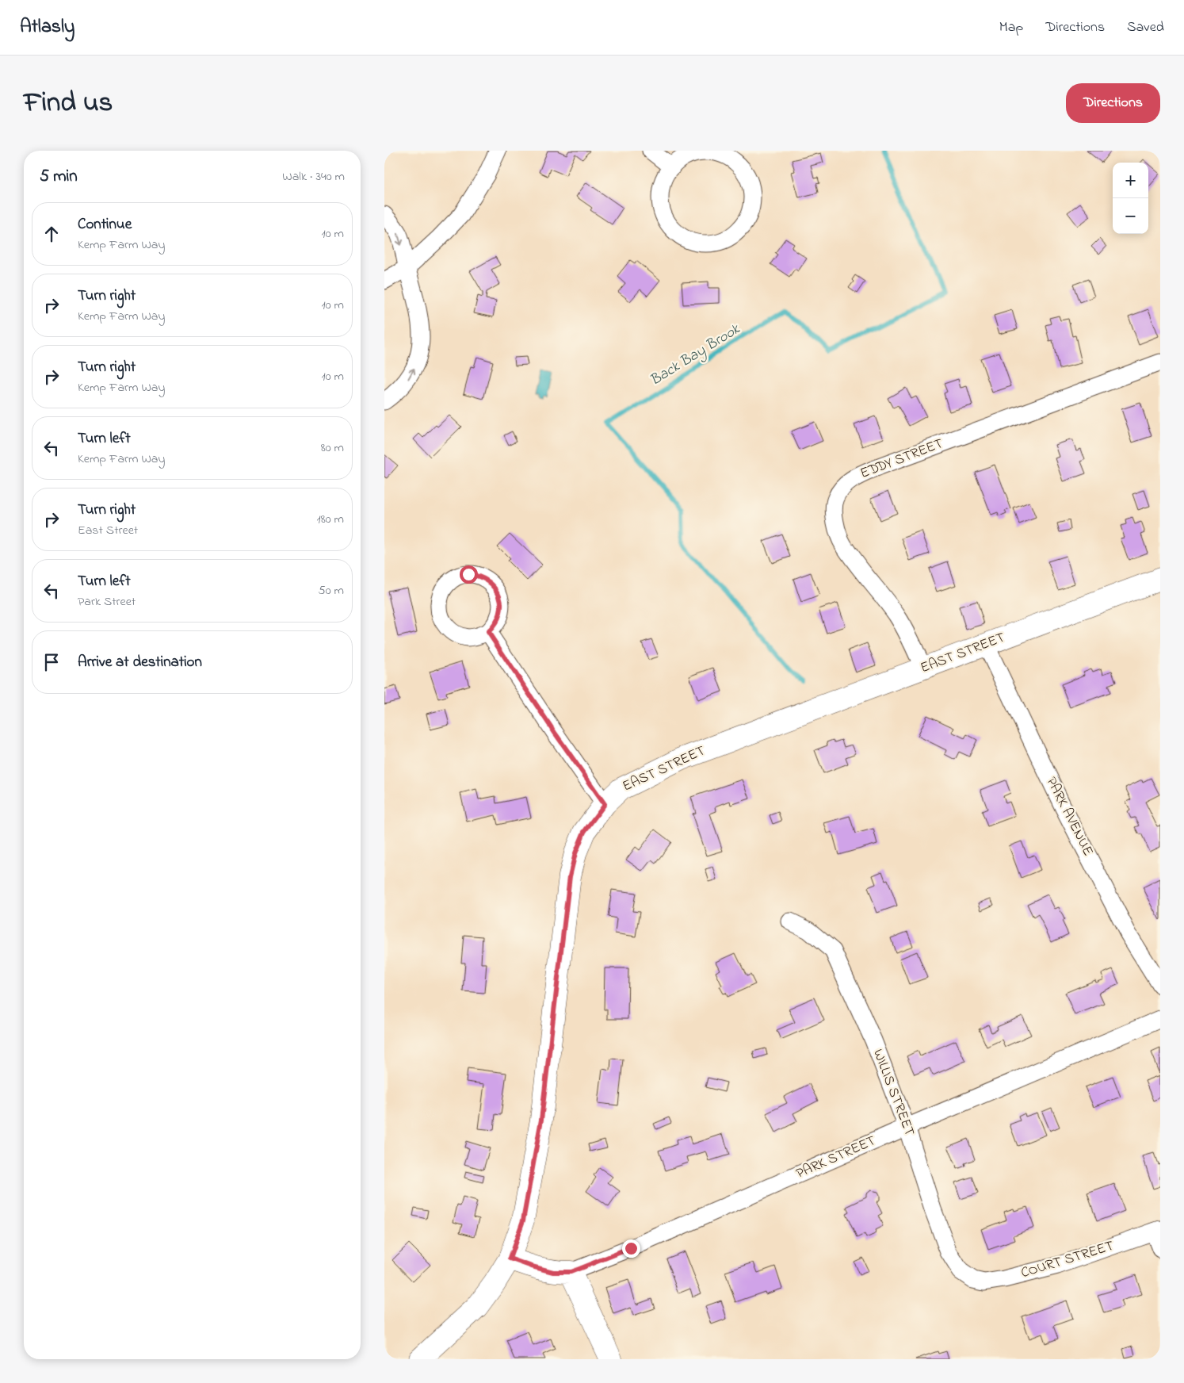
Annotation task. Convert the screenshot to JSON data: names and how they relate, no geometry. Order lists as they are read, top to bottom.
{
  "streets": {
    "main road": ["EAST STREET", "PARK STREET"],
    "street": [
      "EDDY STREET",
      "PARK AVENUE",
      "WILLIS STREET",
      "COURT STREET"
    ]
  },
  "crossings": [
    ["EDDY STREET", "EAST STREET"],
    ["EAST STREET", "PARK AVENUE"],
    ["EAST STREET", "PARK STREET"],
    ["WILLIS STREET", "PARK STREET"],
    ["WILLIS STREET", "COURT STREET"]
  ],
  "water": ["Back Bay Brook"],
  "page": {
    "header": "Atlasly",
    "nav": ["Map", "Directions", "Saved"],
    "title": "Find us",
    "buttons": "Directions",
    "heading": ["5 min", "Walk · 340 m"],
    "map_buttons": ["+", "−"],
    "list": [
      ["Continue", "Kemp Farm Way", "10 m"],
      ["Turn right", "Kemp Farm Way", "10 m"],
      ["Turn right", "Kemp Farm Way", "10 m"],
      ["Turn left", "Kemp Farm Way", "80 m"],
      ["Turn right", "East Street", "180 m"],
      ["Turn left", "Park Street", "50 m"],
      "Arrive at destination"
    ]
  }
}
